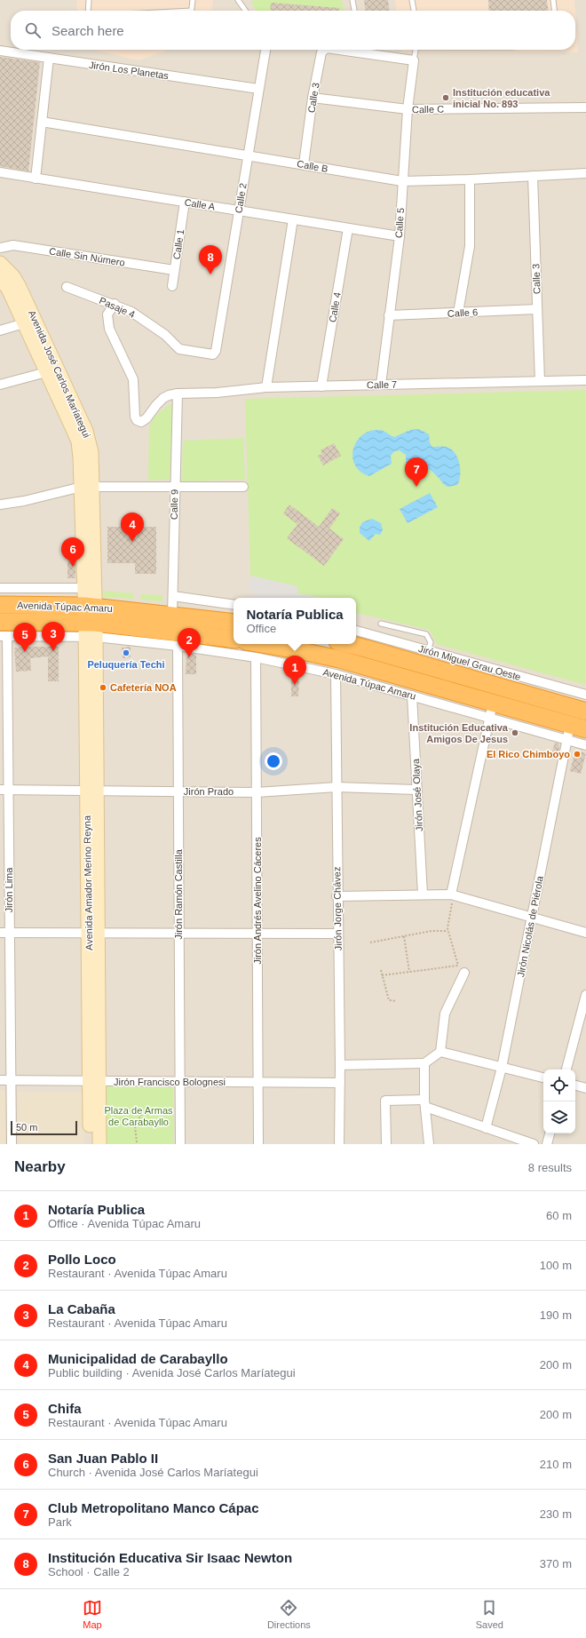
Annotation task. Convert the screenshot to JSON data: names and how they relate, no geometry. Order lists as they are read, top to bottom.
{
  "streets": {
    "highway": ["Avenida Túpac Amaru"],
    "street": [
      "Jirón Los Planetas",
      "Calle 3",
      "Calle C",
      "Calle B",
      "Calle 2",
      "Calle A",
      "Calle 5",
      "Calle 1",
      "Calle Sin Número",
      "Pasaje 4",
      "Calle 4",
      "Calle 6",
      "Avenida José Carlos Maríategui",
      "Calle 7",
      "Calle 9",
      "Jirón Miguel Grau Oeste",
      "Jirón Prado",
      "Jirón José Olaya",
      "Avenida Amador Merino Reyna",
      "Jirón Lima",
      "Jirón Ramón Castilla",
      "Jirón Andrés Avelino Cáceres",
      "Jirón Jorge Chávez",
      "Jirón Nicolás de Piérola",
      "Jirón Francisco Bolognesi"
    ]
  },
  "crossings": [
    ["Jirón Los Planetas", "Calle 2"],
    ["Calle 3", "Calle C"],
    ["Calle 3", "Calle B"],
    ["Calle 3", "Calle 6"],
    ["Calle 3", "Calle 7"],
    ["Calle C", "Calle 5"],
    ["Calle B", "Calle 2"],
    ["Calle B", "Calle 5"],
    ["Calle 2", "Calle A"],
    ["Calle 2", "Pasaje 4"],
    ["Calle A", "Calle 5"],
    ["Calle A", "Calle 1"],
    ["Calle A", "Calle 4"],
    ["Calle 5", "Calle 6"],
    ["Calle 5", "Calle 7"],
    ["Calle 1", "Calle Sin Número"],
    ["Calle 4", "Calle 7"],
    ["Avenida José Carlos Maríategui", "Avenida Túpac Amaru"],
    ["Avenida José Carlos Maríategui", "Avenida Amador Merino Reyna"],
    ["Calle 7", "Calle 9"],
    ["Calle 9", "Avenida Túpac Amaru"],
    ["Avenida Túpac Amaru", "Jirón José Olaya"],
    ["Avenida Túpac Amaru", "Avenida Amador Merino Reyna"],
    ["Avenida Túpac Amaru", "Jirón Lima"],
    ["Avenida Túpac Amaru", "Jirón Ramón Castilla"],
    ["Avenida Túpac Amaru", "Jirón Andrés Avelino Cáceres"],
    ["Avenida Túpac Amaru", "Jirón Jorge Chávez"],
    ["Avenida Túpac Amaru", "Jirón Nicolás de Piérola"],
    ["Jirón Prado", "Jirón José Olaya"],
    ["Jirón Prado", "Avenida Amador Merino Reyna"],
    ["Jirón Prado", "Jirón Lima"],
    ["Jirón Prado", "Jirón Ramón Castilla"],
    ["Jirón Prado", "Jirón Andrés Avelino Cáceres"],
    ["Jirón Prado", "Jirón Jorge Chávez"],
    ["Avenida Amador Merino Reyna", "Jirón Francisco Bolognesi"],
    ["Jirón Lima", "Jirón Francisco Bolognesi"],
    ["Jirón Ramón Castilla", "Jirón Francisco Bolognesi"],
    ["Jirón Andrés Avelino Cáceres", "Jirón Francisco Bolognesi"],
    ["Jirón Jorge Chávez", "Jirón Francisco Bolognesi"]
  ],
  "parks": ["Plaza de Armas de Carabayllo"],
  "places": [
    "Institución educativa inicial No. 893",
    "Peluquería Techi",
    "Cafetería NOA",
    "Institución Educativa Amigos De Jesus",
    "El Rico Chimboyo"
  ],
  "scale_bar": "50 m",
  "page": {
    "search": "Search here",
    "pins": [
      "8",
      "7",
      "4",
      "6",
      "3",
      "5",
      "2",
      "1"
    ],
    "popup": ["Notaría Publica", "Office"],
    "scale": "50 m",
    "heading": ["Nearby", "8 results"],
    "list": [
      {
        "mark": "1",
        "name": "Notaría Publica",
        "note": "Office · Avenida Túpac Amaru",
        "value": "60 m"
      },
      {
        "mark": "2",
        "name": "Pollo Loco",
        "note": "Restaurant · Avenida Túpac Amaru",
        "value": "100 m"
      },
      {
        "mark": "3",
        "name": "La Cabaña",
        "note": "Restaurant · Avenida Túpac Amaru",
        "value": "190 m"
      },
      {
        "mark": "4",
        "name": "Municipalidad de Carabayllo",
        "note": "Public building · Avenida José Carlos Maríategui",
        "value": "200 m"
      },
      {
        "mark": "5",
        "name": "Chifa",
        "note": "Restaurant · Avenida Túpac Amaru",
        "value": "200 m"
      },
      {
        "mark": "6",
        "name": "San Juan Pablo II",
        "note": "Church · Avenida José Carlos Maríategui",
        "value": "210 m"
      },
      {
        "mark": "7",
        "name": "Club Metropolitano Manco Cápac",
        "note": "Park",
        "value": "230 m"
      },
      {
        "mark": "8",
        "name": "Institución Educativa Sir Isaac Newton",
        "note": "School · Calle 2",
        "value": "370 m"
      }
    ],
    "nav": ["Map", "Directions", "Saved"]
  }
}
